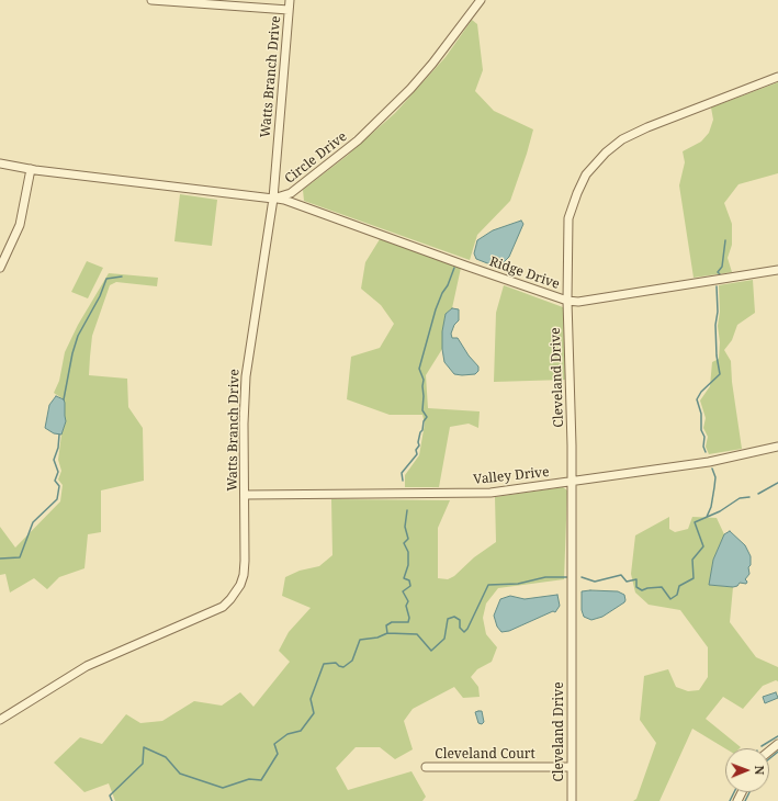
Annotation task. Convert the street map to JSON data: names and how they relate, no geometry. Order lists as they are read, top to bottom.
{
  "streets": {
    "street": [
      "Watts Branch Drive",
      "Circle Drive",
      "Ridge Drive",
      "Cleveland Drive",
      "Valley Drive",
      "Cleveland Court"
    ]
  },
  "crossings": [
    ["Watts Branch Drive", "Circle Drive"],
    ["Watts Branch Drive", "Ridge Drive"],
    ["Watts Branch Drive", "Valley Drive"],
    ["Circle Drive", "Ridge Drive"],
    ["Ridge Drive", "Cleveland Drive"],
    ["Cleveland Drive", "Valley Drive"],
    ["Cleveland Drive", "Cleveland Court"]
  ],
  "north": "right"
}
